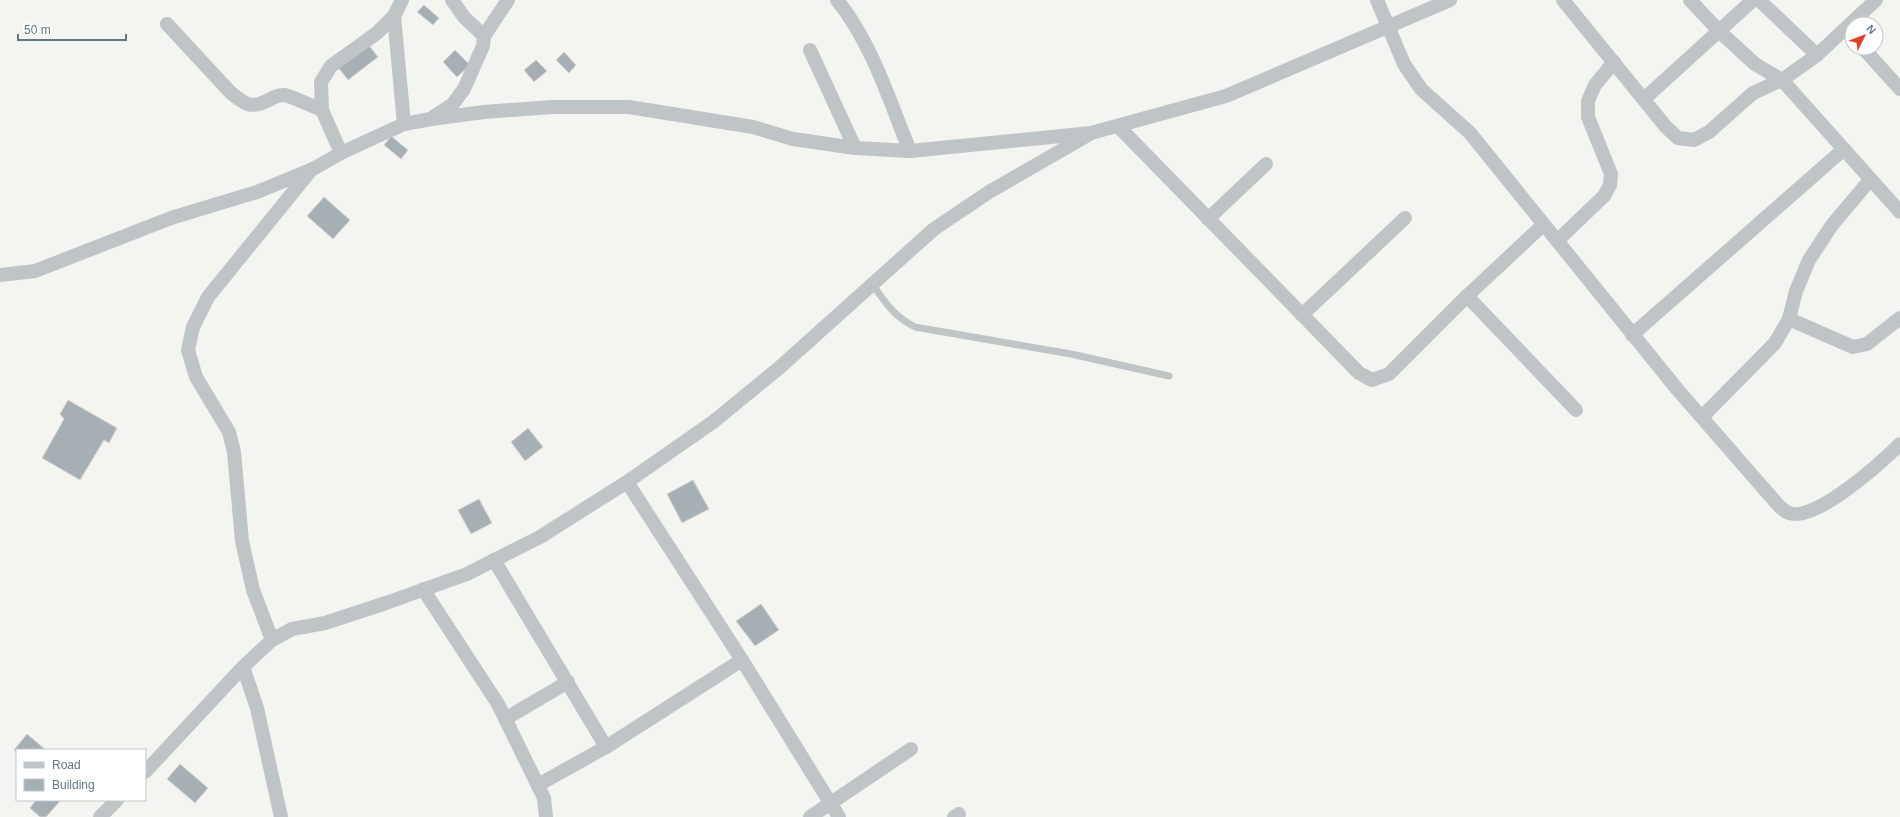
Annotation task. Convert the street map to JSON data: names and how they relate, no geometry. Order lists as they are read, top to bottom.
{
  "legend": ["Road", "Building"],
  "scale_bar": "50 m",
  "north": "top right"
}
